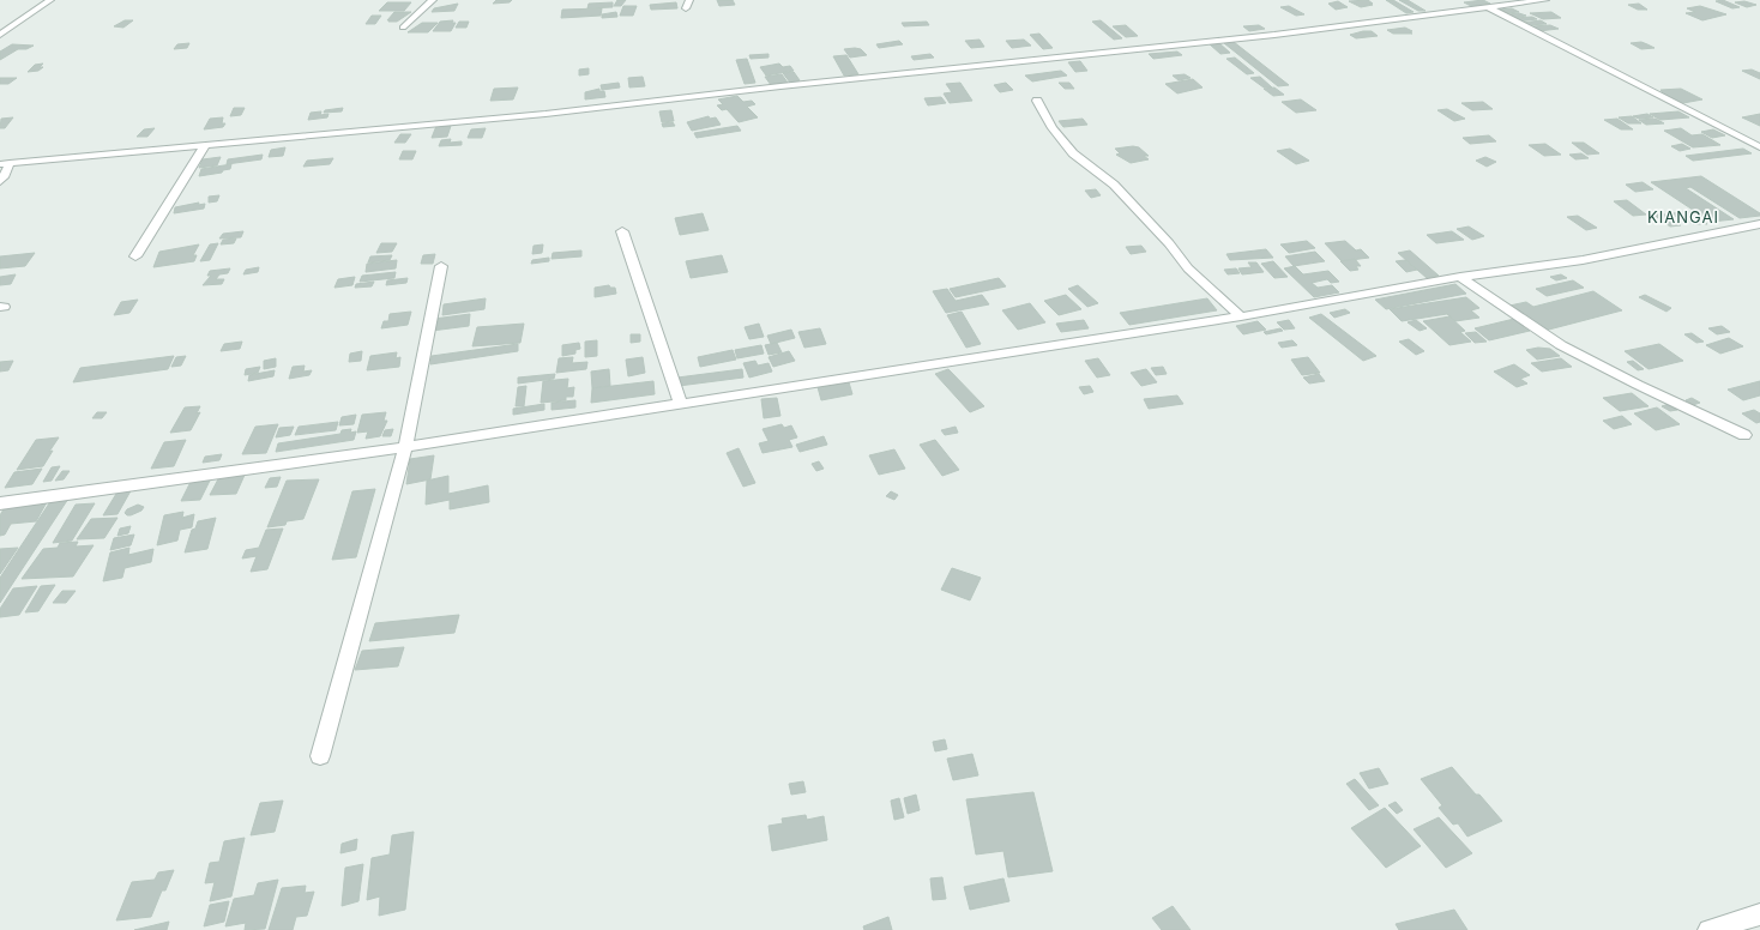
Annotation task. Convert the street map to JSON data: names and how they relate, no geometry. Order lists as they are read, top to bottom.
{
  "districts": ["KIANGAI"]
}
